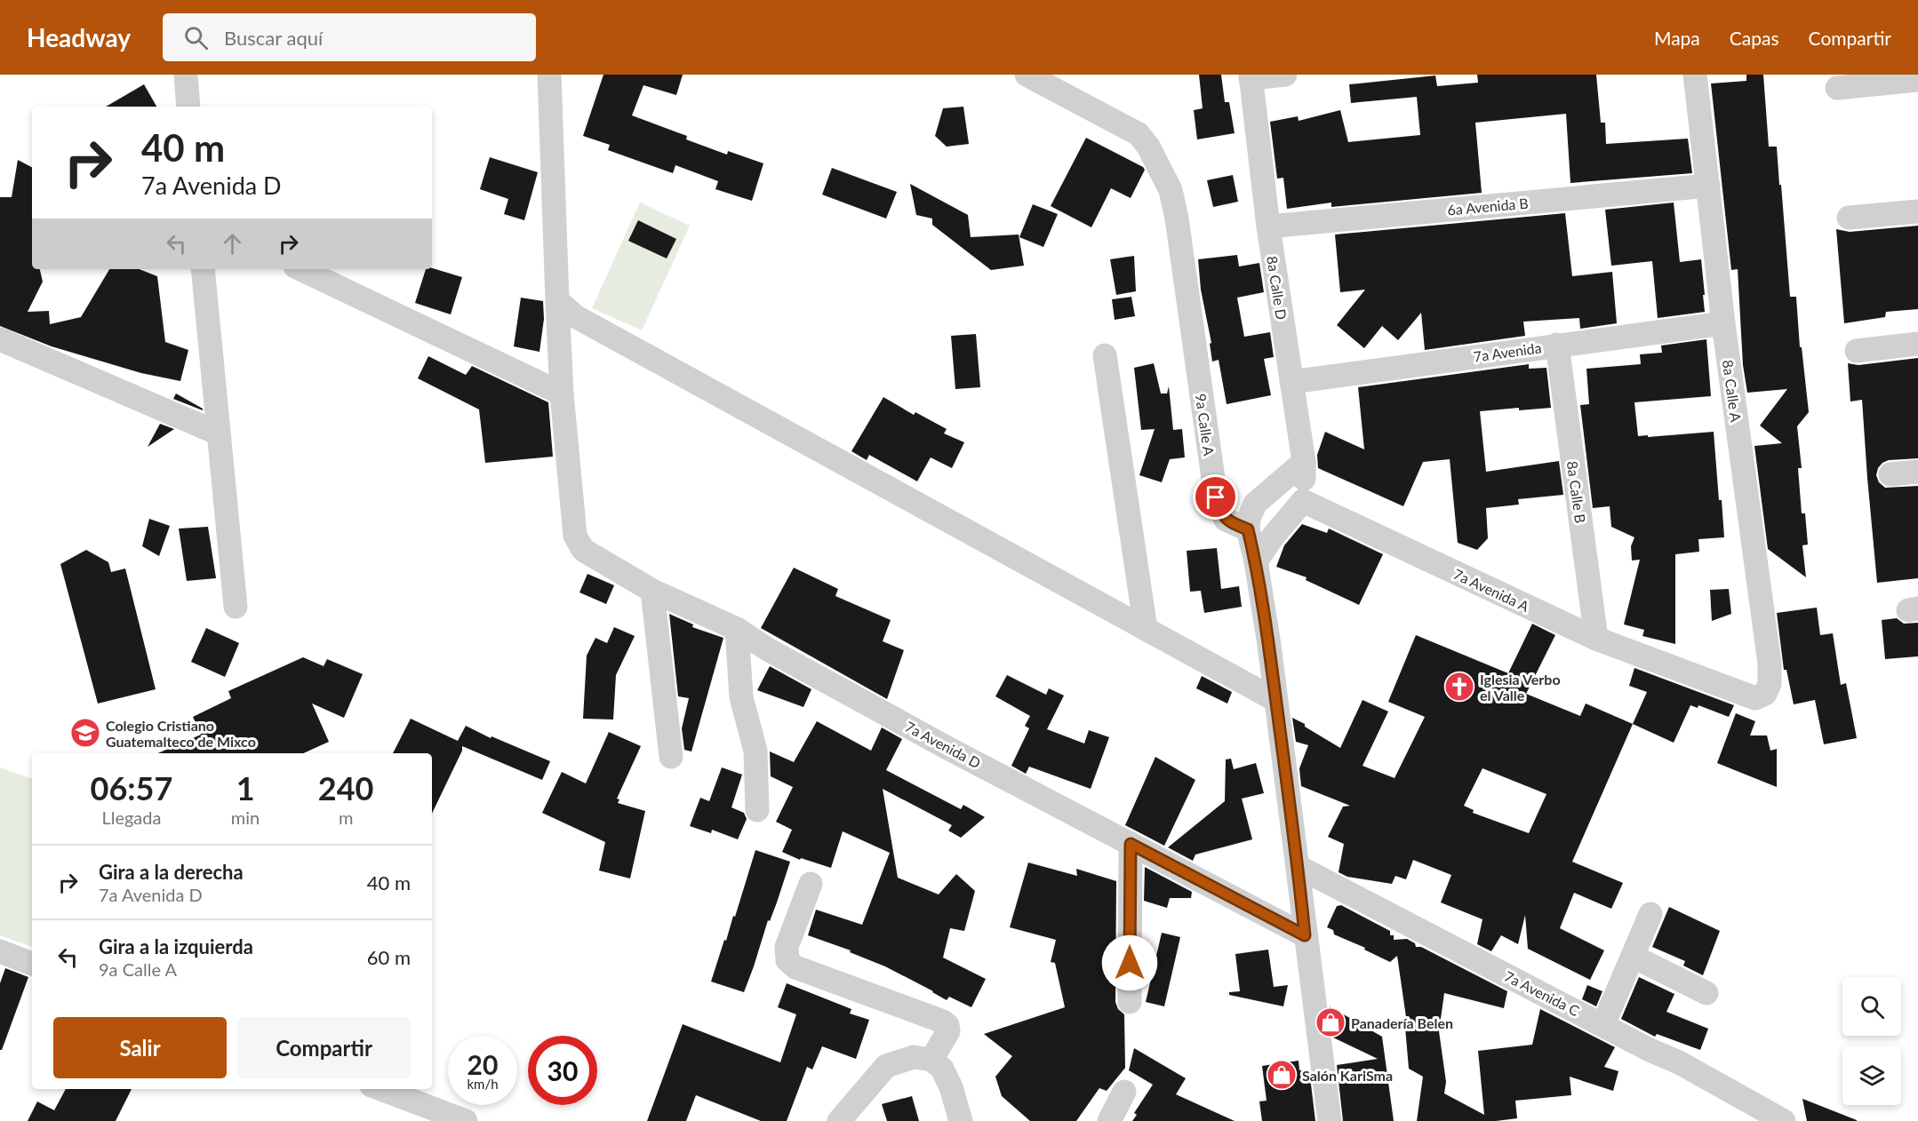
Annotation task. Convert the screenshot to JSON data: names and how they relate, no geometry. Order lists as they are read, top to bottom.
{
  "streets": {
    "street": [
      "6a Avenida B",
      "8a Calle D",
      "7a Avenida",
      "8a Calle A",
      "9a Calle A",
      "8a Calle B",
      "7a Avenida A",
      "7a Avenida D",
      "7a Avenida C"
    ]
  },
  "crossings": [
    ["6a Avenida B", "8a Calle D"],
    ["6a Avenida B", "8a Calle A"],
    ["8a Calle D", "7a Avenida"],
    ["8a Calle D", "7a Avenida A"],
    ["7a Avenida", "8a Calle A"],
    ["7a Avenida", "8a Calle B"],
    ["8a Calle A", "7a Avenida A"],
    ["8a Calle B", "7a Avenida A"]
  ],
  "places": {
    "church": ["Iglesia Verbo el Valle"],
    "school or university": ["Colegio Cristiano Guatemalteco de Mixco"],
    "shop": ["Panadería Belen", "Salón KariSma"]
  },
  "page": {
    "header": "Headway",
    "search": "Buscar aquí",
    "nav": ["Mapa", "Capas", "Compartir"],
    "turn": ["40 m", "7a Avenida D"],
    "eta": [
      "06:57",
      "Llegada",
      "1",
      "min",
      "240",
      "m"
    ],
    "list": [
      {
        "name": "Gira a la derecha",
        "note": "7a Avenida D",
        "value": "40 m"
      },
      {
        "name": "Gira a la izquierda",
        "note": "9a Calle A",
        "value": "60 m"
      }
    ],
    "buttons": ["Salir", "Compartir"],
    "speed": "20 km/h",
    "limit": "30"
  }
}
